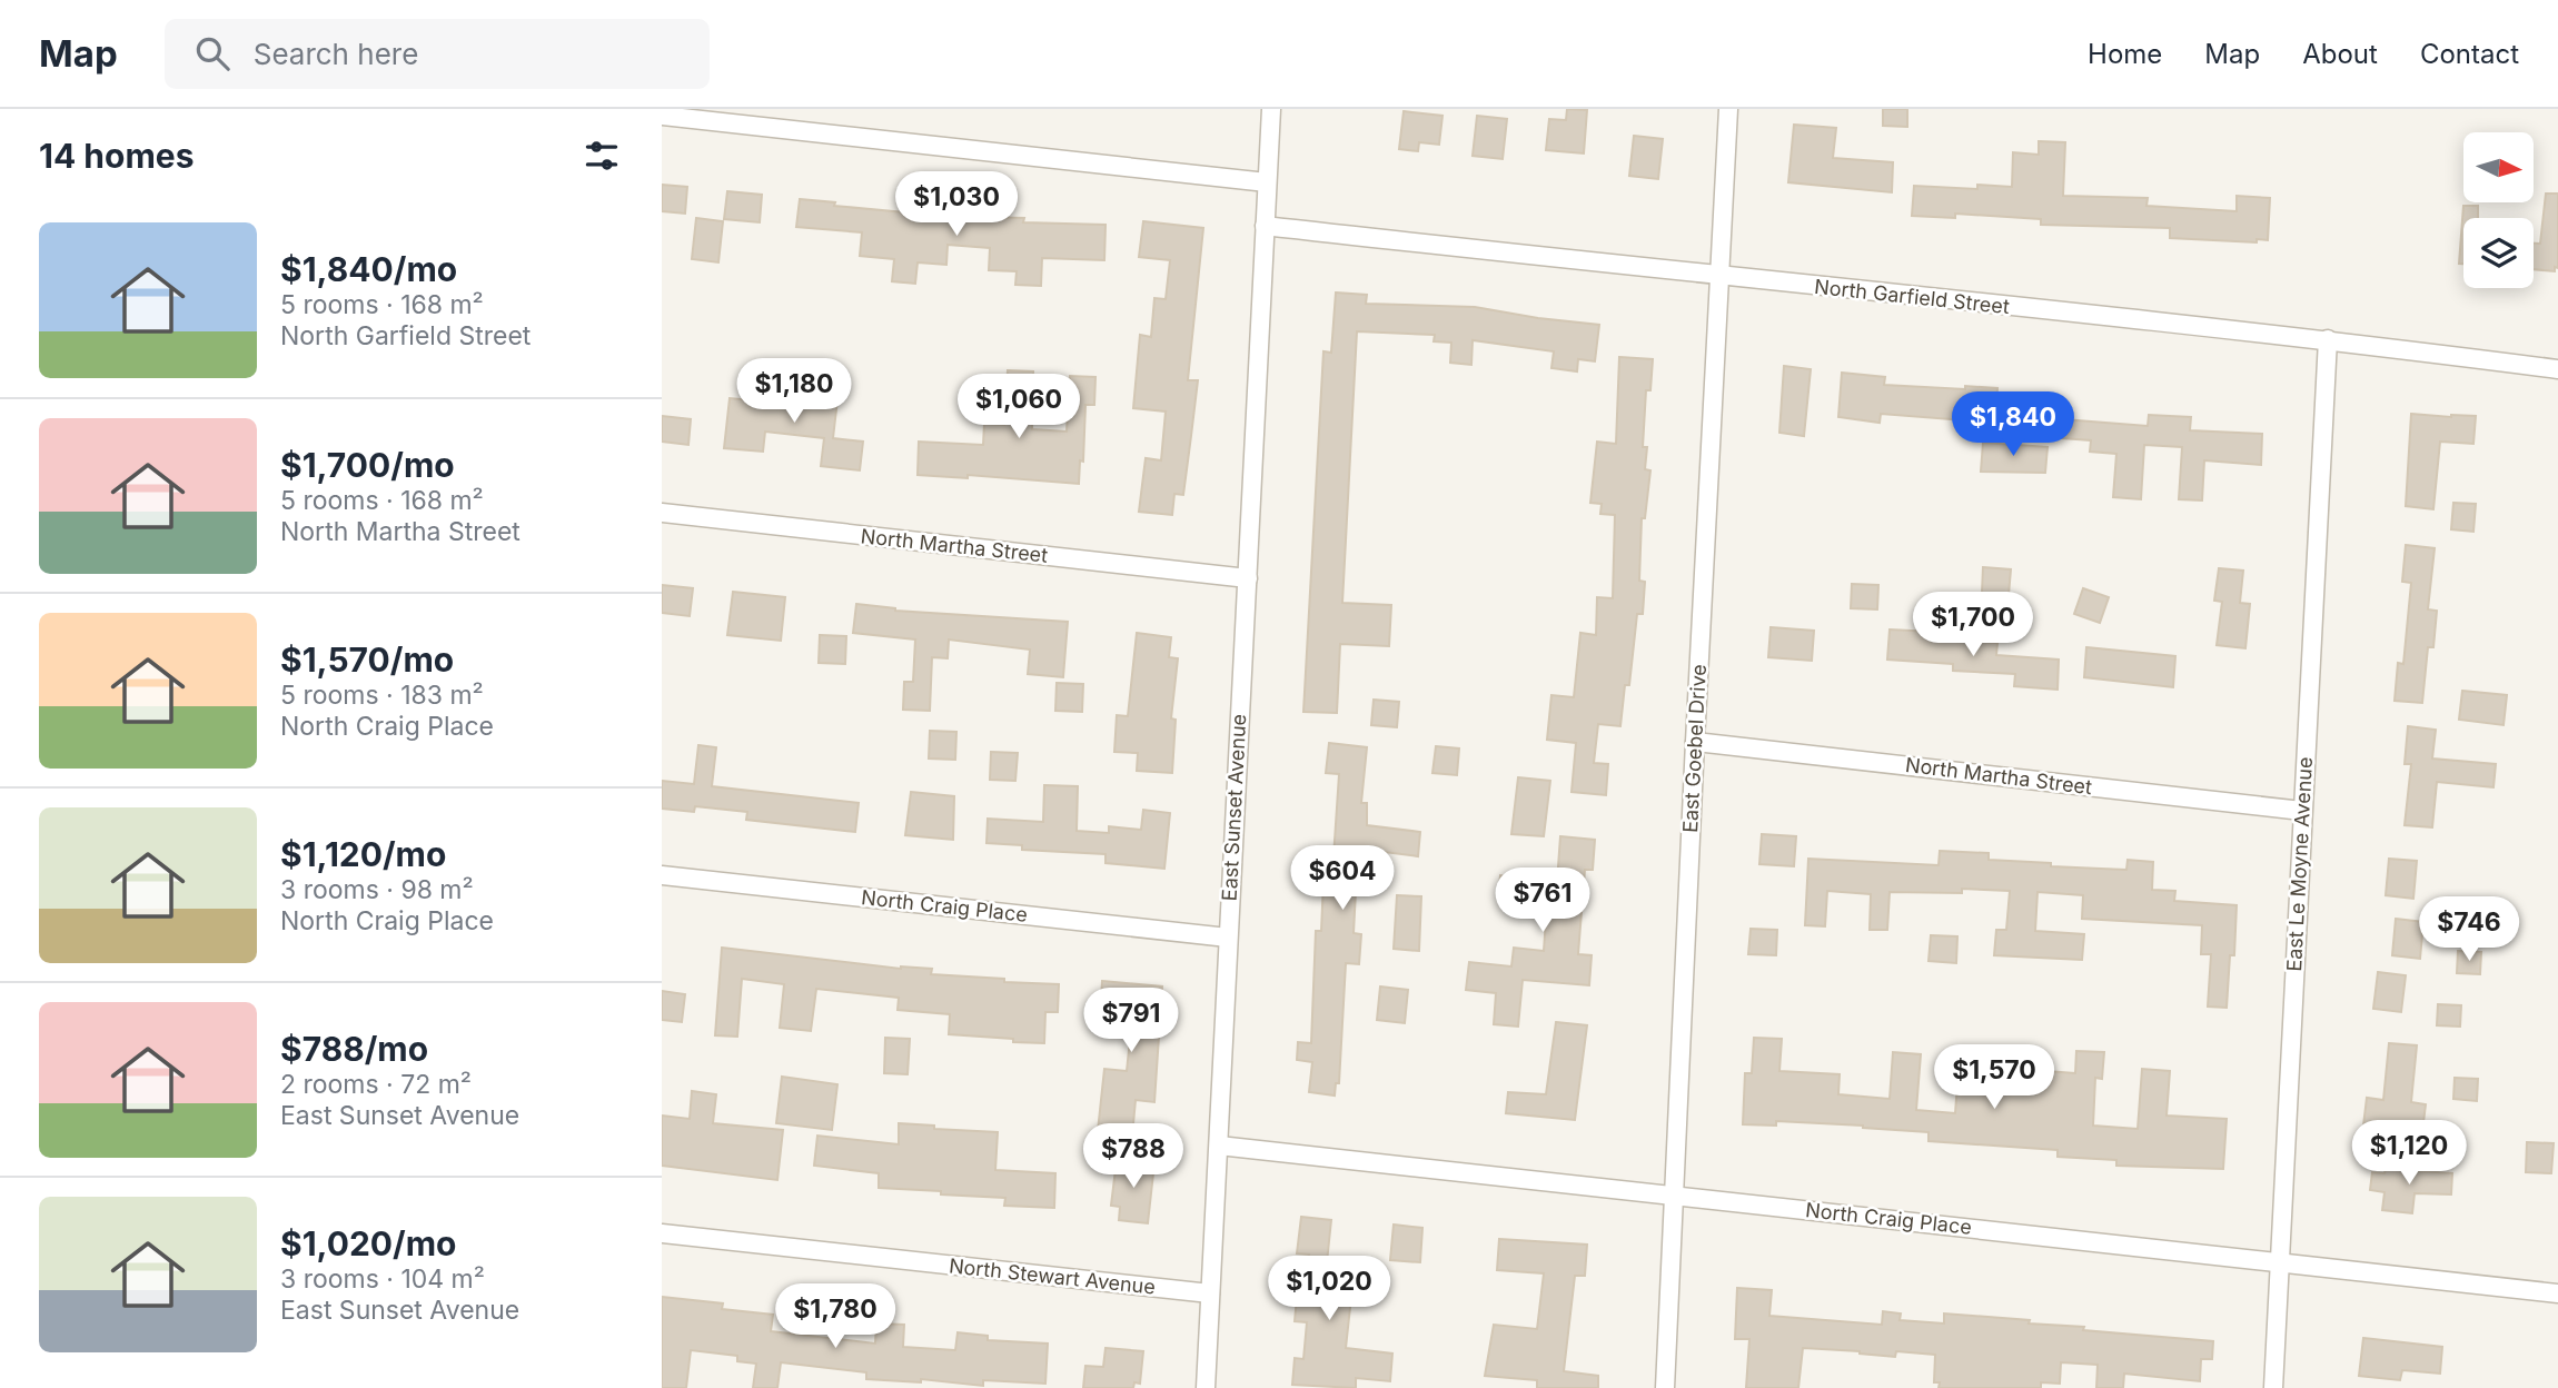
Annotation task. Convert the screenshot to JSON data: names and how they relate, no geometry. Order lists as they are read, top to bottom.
{
  "streets": {
    "street": [
      "North Garfield Street",
      "North Martha Street",
      "East Goebel Drive",
      "East Sunset Avenue",
      "East Le Moyne Avenue",
      "North Craig Place",
      "North Stewart Avenue"
    ]
  },
  "crossings": [
    ["North Garfield Street", "East Goebel Drive"],
    ["North Garfield Street", "East Sunset Avenue"],
    ["North Garfield Street", "East Le Moyne Avenue"],
    ["North Martha Street", "East Goebel Drive"],
    ["North Martha Street", "East Sunset Avenue"],
    ["North Martha Street", "East Le Moyne Avenue"],
    ["East Goebel Drive", "North Craig Place"],
    ["East Sunset Avenue", "North Craig Place"],
    ["East Sunset Avenue", "North Stewart Avenue"],
    ["East Le Moyne Avenue", "North Craig Place"]
  ],
  "north": "right",
  "page": {
    "header": "Map",
    "search": "Search here",
    "nav": [
      "Home",
      "Map",
      "About",
      "Contact"
    ],
    "heading": "14 homes",
    "price": [
      "$1,030",
      "$1,180",
      "$1,060",
      "$1,840",
      "$1,700",
      "$604",
      "$761",
      "$746",
      "$791",
      "$1,570",
      "$1,120",
      "$788",
      "$1,020",
      "$1,780"
    ],
    "list": [
      {
        "name": "$1,840/mo",
        "note": "5 rooms · 168 m² · North Garfield Street"
      },
      {
        "name": "$1,700/mo",
        "note": "5 rooms · 168 m² · North Martha Street"
      },
      {
        "name": "$1,570/mo",
        "note": "5 rooms · 183 m² · North Craig Place"
      },
      {
        "name": "$1,120/mo",
        "note": "3 rooms · 98 m² · North Craig Place"
      },
      {
        "name": "$788/mo",
        "note": "2 rooms · 72 m² · East Sunset Avenue"
      },
      {
        "name": "$1,020/mo",
        "note": "3 rooms · 104 m² · East Sunset Avenue"
      }
    ]
  }
}
